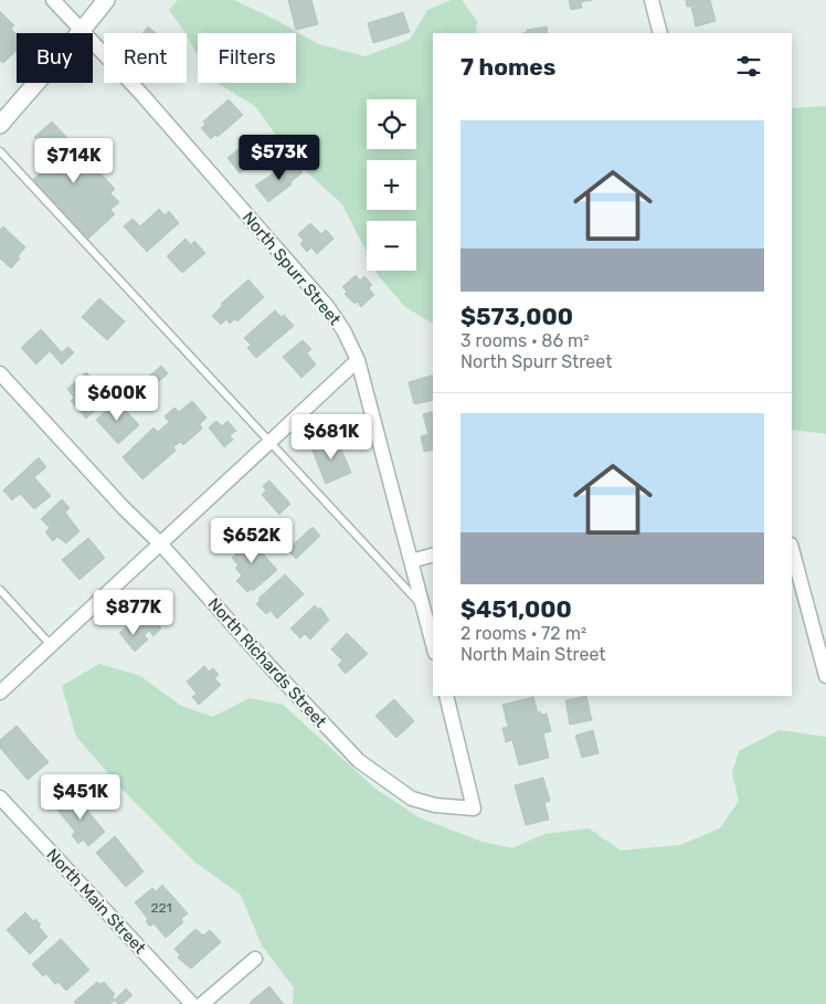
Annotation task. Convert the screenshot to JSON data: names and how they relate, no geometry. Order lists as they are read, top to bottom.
{
  "streets": {
    "street": ["North Spurr Street", "North Richards Street", "North Main Street"]
  },
  "house_numbers": ["221"],
  "page": {
    "chip": ["Buy", "Rent", "Filters"],
    "heading": "7 homes",
    "map_buttons": ["+", "−"],
    "list": [
      {
        "name": "$573,000",
        "note": "3 rooms · 86 m² · North Spurr Street"
      },
      {
        "name": "$451,000",
        "note": "2 rooms · 72 m² · North Main Street"
      }
    ],
    "price": [
      "$573K",
      "$714K",
      "$600K",
      "$681K",
      "$652K",
      "$877K",
      "$451K"
    ]
  }
}
